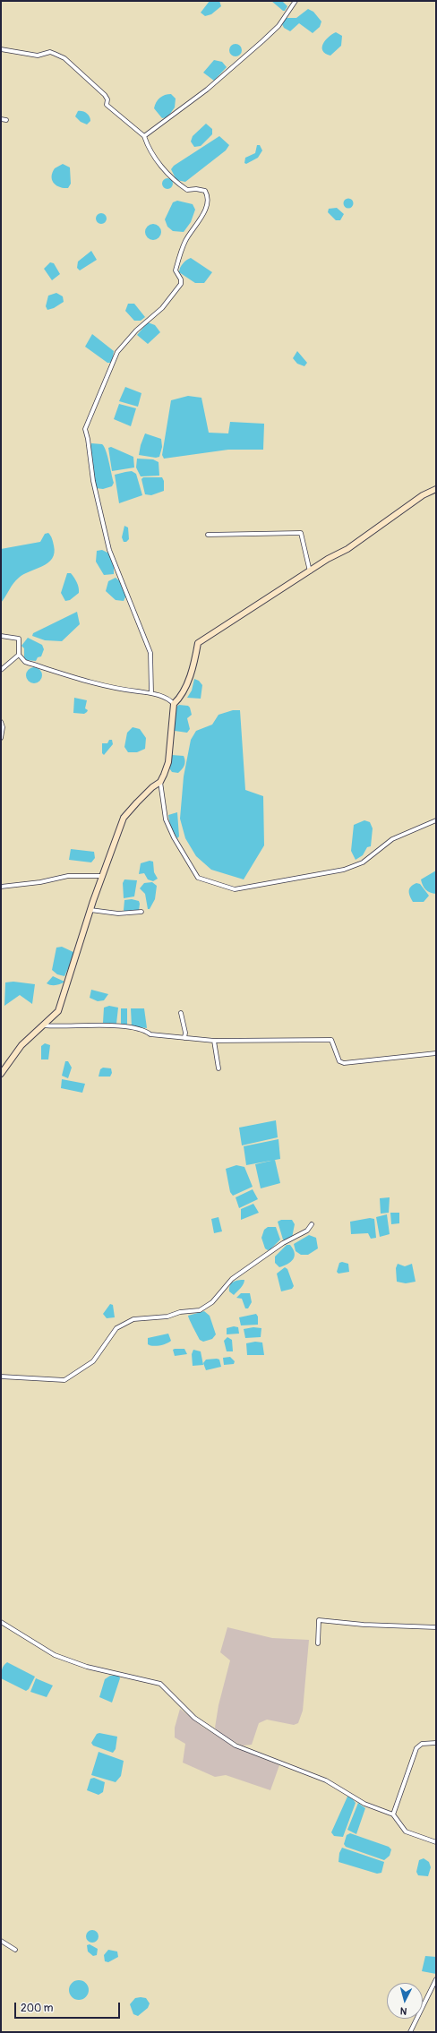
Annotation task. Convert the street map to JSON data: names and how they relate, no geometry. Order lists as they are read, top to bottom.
{
  "scale_bar": "200 m",
  "north": "bottom"
}
